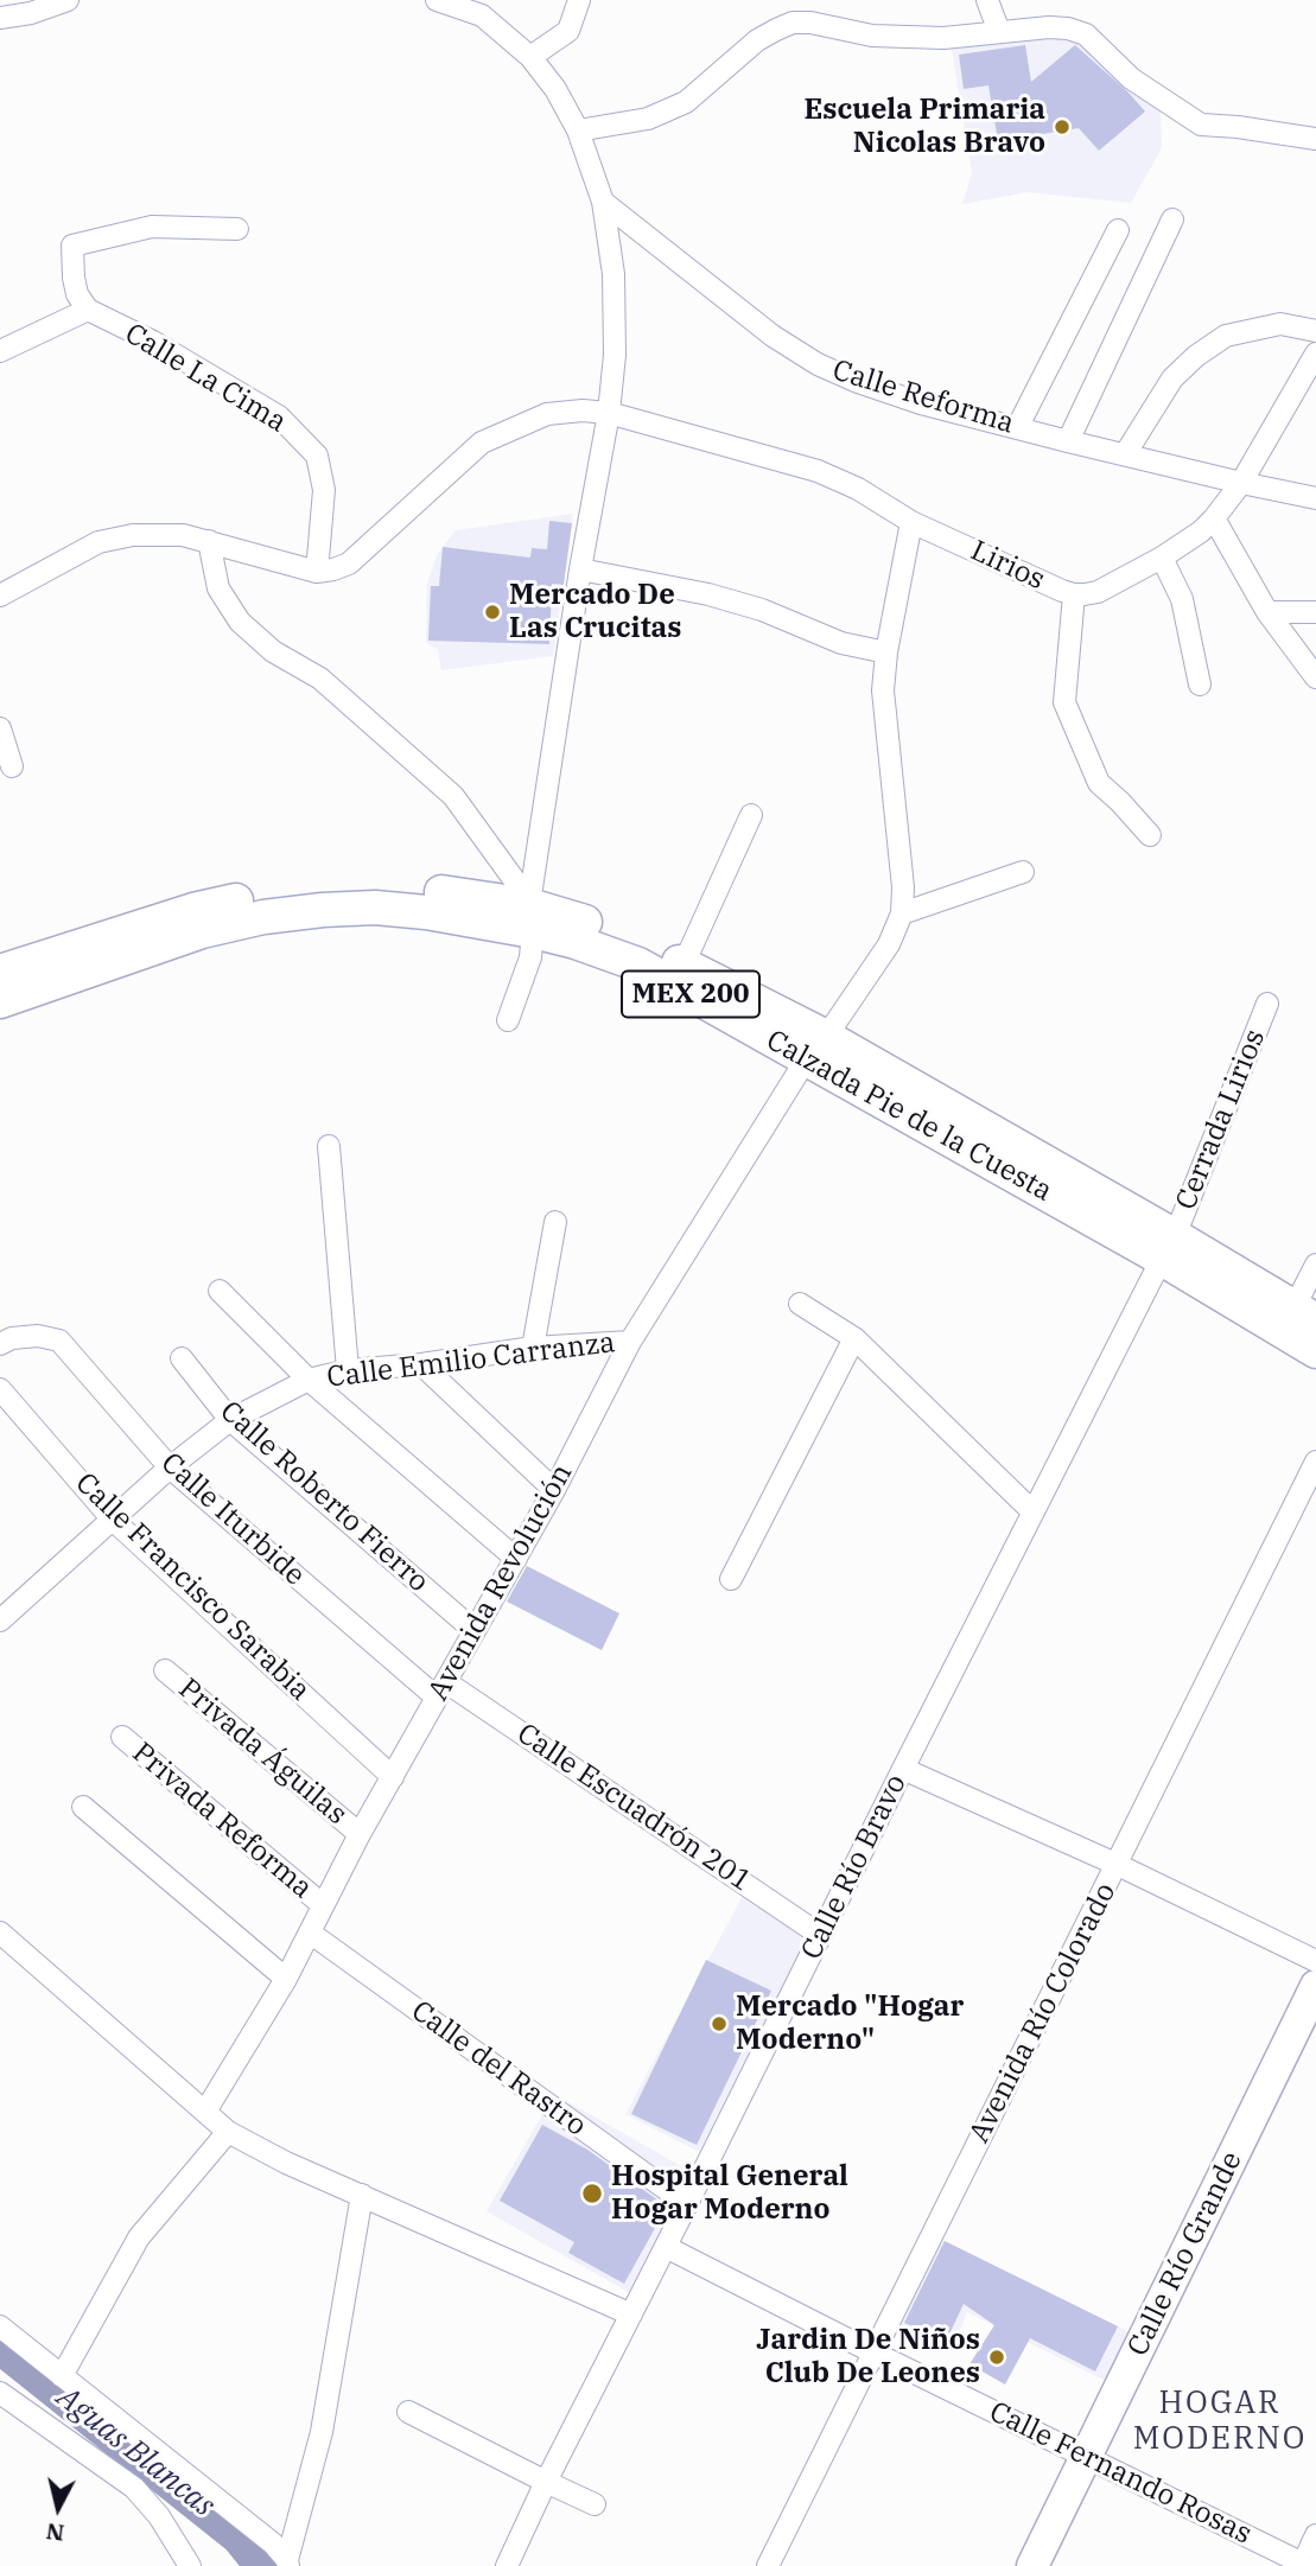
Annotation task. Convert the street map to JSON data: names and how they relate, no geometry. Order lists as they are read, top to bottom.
{
  "streets": {
    "main road": ["MEX 200", "Calzada Pie de la Cuesta"],
    "street": [
      "Calle La Cima",
      "Calle Reforma",
      "Lirios",
      "Cerrada Lirios",
      "Calle Emilio Carranza",
      "Calle Roberto Fierro",
      "Calle Iturbide",
      "Avenida Revolución",
      "Calle Francisco Sarabia",
      "Privada Águilas",
      "Calle Escuadrón 201",
      "Privada Reforma",
      "Calle Río Bravo",
      "Avenida Río Colorado",
      "Calle del Rastro",
      "Calle Río Grande",
      "Calle Fernando Rosas"
    ]
  },
  "crossings": [
    ["Calle La Cima", "Lirios"],
    ["Calle Reforma", "Lirios"],
    ["Calzada Pie de la Cuesta", "Cerrada Lirios"],
    ["Calzada Pie de la Cuesta", "Avenida Revolución"],
    ["Calzada Pie de la Cuesta", "Calle Río Bravo"],
    ["Cerrada Lirios", "Calle Río Bravo"],
    ["Calle Emilio Carranza", "Calle Roberto Fierro"],
    ["Calle Emilio Carranza", "Calle Iturbide"],
    ["Calle Emilio Carranza", "Avenida Revolución"],
    ["Calle Emilio Carranza", "Calle Francisco Sarabia"],
    ["Calle Roberto Fierro", "Avenida Revolución"],
    ["Calle Iturbide", "Avenida Revolución"],
    ["Calle Iturbide", "Calle Escuadrón 201"],
    ["Avenida Revolución", "Calle Francisco Sarabia"],
    ["Avenida Revolución", "Privada Águilas"],
    ["Avenida Revolución", "Calle Escuadrón 201"],
    ["Avenida Revolución", "Privada Reforma"],
    ["Avenida Revolución", "Calle del Rastro"],
    ["Calle Escuadrón 201", "Calle Río Bravo"],
    ["Calle Río Bravo", "Calle del Rastro"],
    ["Calle Río Bravo", "Calle Fernando Rosas"],
    ["Avenida Río Colorado", "Calle Fernando Rosas"],
    ["Calle Río Grande", "Calle Fernando Rosas"]
  ],
  "districts": ["HOGAR MODERNO"],
  "water": ["Aguas Blancas"],
  "places": [
    "Escuela Primaria Nicolas Bravo",
    "Mercado De Las Crucitas",
    "Mercado \"Hogar Moderno\"",
    "Hospital General Hogar Moderno",
    "Jardin De Niños Club De Leones"
  ],
  "north": "bottom"
}
